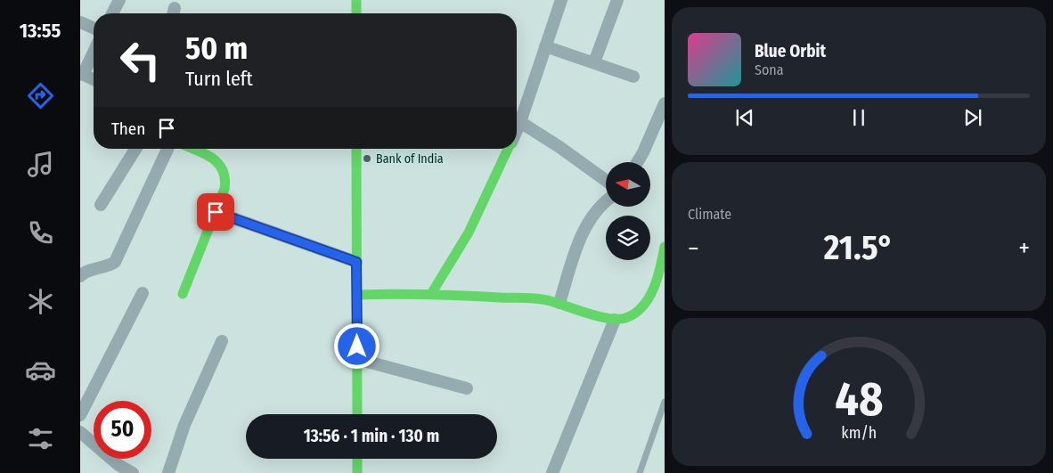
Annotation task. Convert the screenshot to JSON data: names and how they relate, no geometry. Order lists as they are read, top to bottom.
{
  "places": ["Bank of India"],
  "north": "left",
  "page": {
    "tabs": "13:55",
    "turn": ["50 m", "Turn left"],
    "song": ["Blue Orbit", "Sona"],
    "then": "Then",
    "tile": "Climate",
    "heat": ["−", "21.5°", "+"],
    "limit": "50",
    "trip": "13:56 · 1 min · 130 m",
    "gauge": ["48", "km/h"]
  }
}
